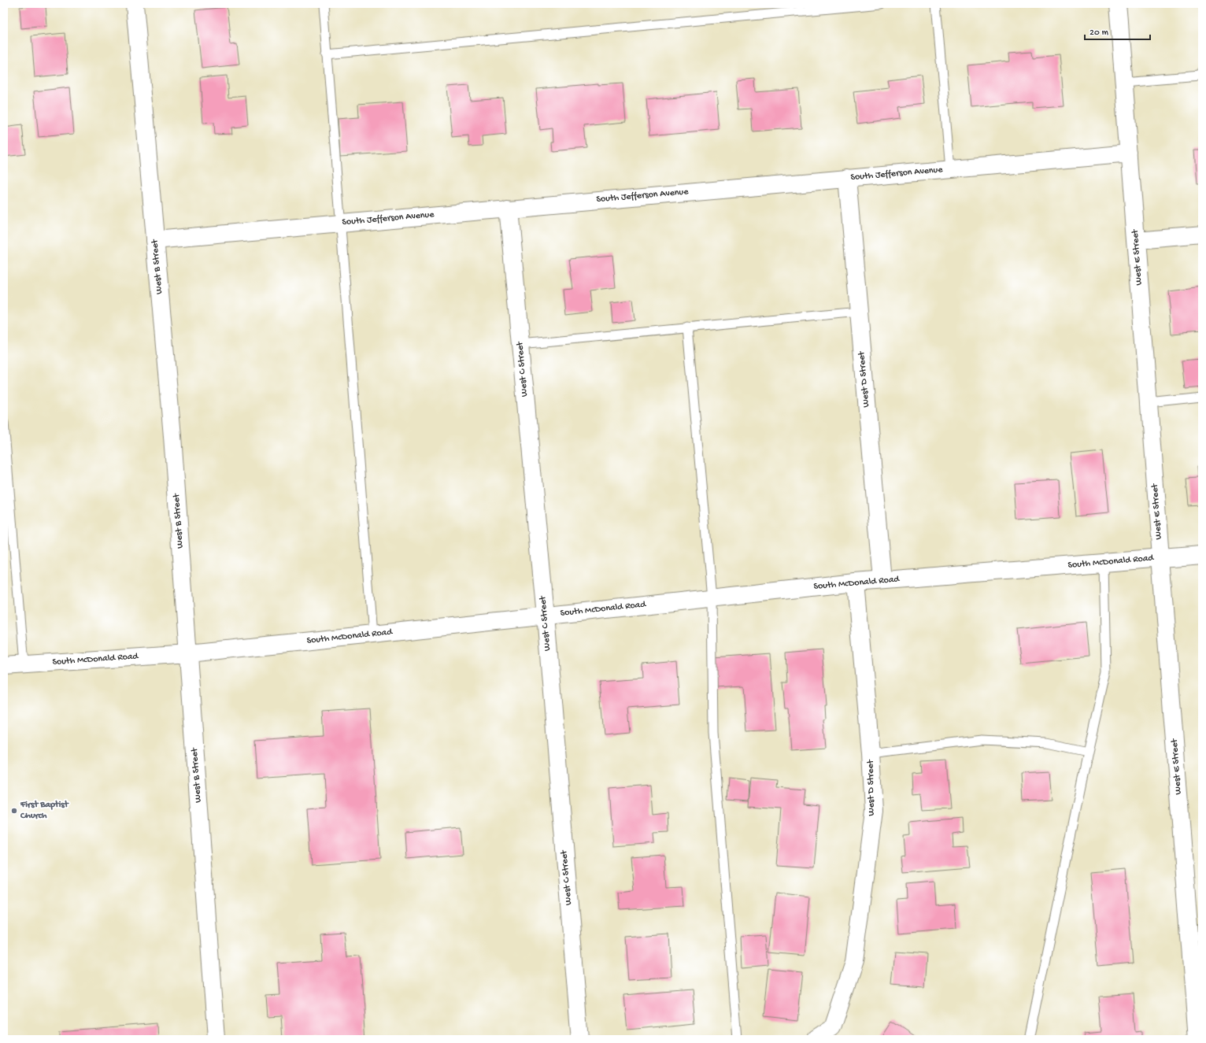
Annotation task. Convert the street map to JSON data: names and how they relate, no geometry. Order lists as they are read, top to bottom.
{
  "streets": {
    "street": [
      "South Jefferson Avenue",
      "West E Street",
      "West B Street",
      "West C Street",
      "West D Street",
      "South McDonald Road"
    ]
  },
  "crossings": [
    ["South Jefferson Avenue", "West E Street"],
    ["South Jefferson Avenue", "West B Street"],
    ["South Jefferson Avenue", "West C Street"],
    ["South Jefferson Avenue", "West D Street"],
    ["West E Street", "South McDonald Road"],
    ["West B Street", "South McDonald Road"],
    ["West C Street", "South McDonald Road"],
    ["West D Street", "South McDonald Road"]
  ],
  "places": ["First Baptist Church"],
  "scale_bar": "20 m"
}
